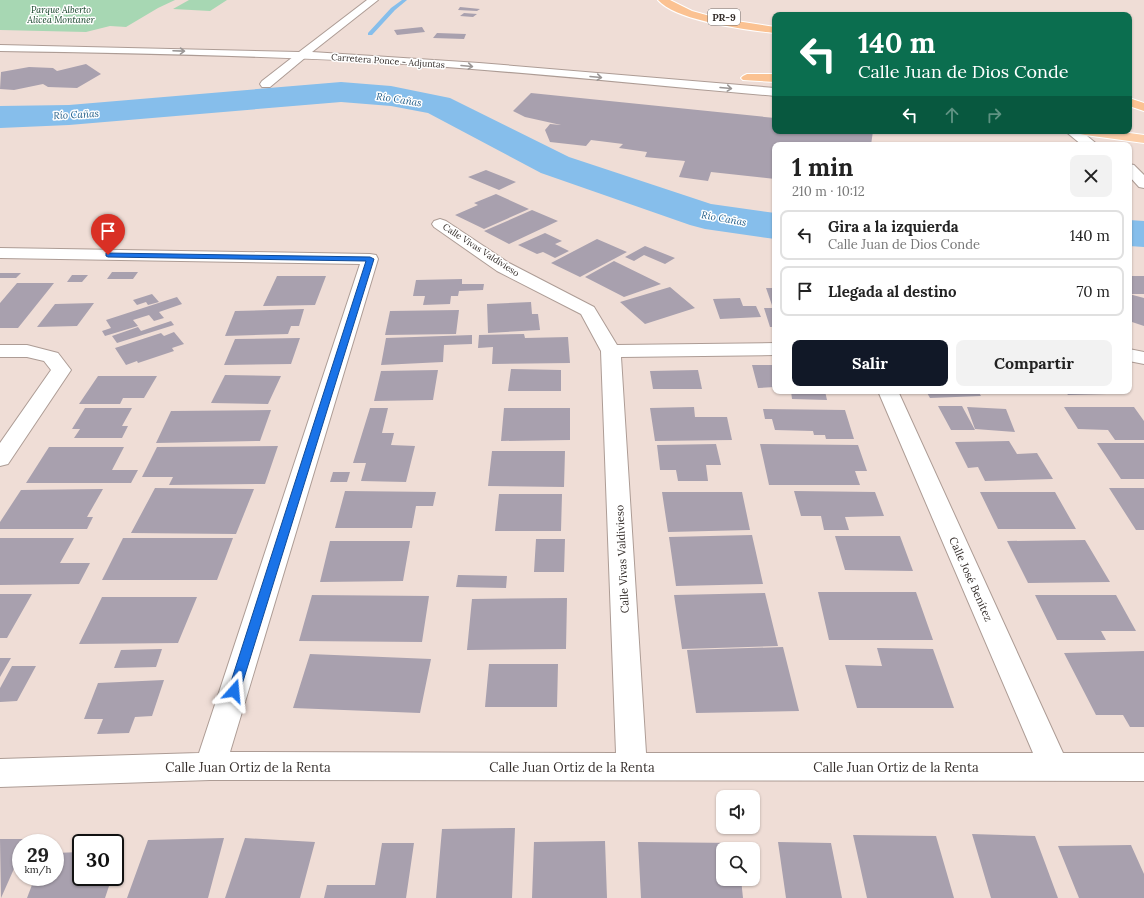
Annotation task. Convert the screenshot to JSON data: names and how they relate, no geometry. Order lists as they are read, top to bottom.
{
  "streets": {
    "highway": ["PR-9"],
    "street": [
      "Carretera Ponce - Adjuntas",
      "Calle Vivas Valdivieso",
      "Calle José Benítez",
      "Calle Juan Ortiz de la Renta"
    ]
  },
  "crossings": [
    ["Calle Vivas Valdivieso", "Calle Juan Ortiz de la Renta"],
    ["Calle José Benítez", "Calle Juan Ortiz de la Renta"]
  ],
  "water": ["Río Cañas"],
  "parks": ["Parque Alberto Alicea Montaner"],
  "page": {
    "turn": ["140 m", "Calle Juan de Dios Conde"],
    "heading": ["1 min", "210 m · 10:12"],
    "list": [
      {
        "name": "Gira a la izquierda",
        "note": "Calle Juan de Dios Conde",
        "value": "140 m"
      },
      {
        "name": "Llegada al destino",
        "value": "70 m"
      }
    ],
    "buttons": ["Salir", "Compartir"],
    "speed": "29 km/h",
    "limit": "30"
  }
}
